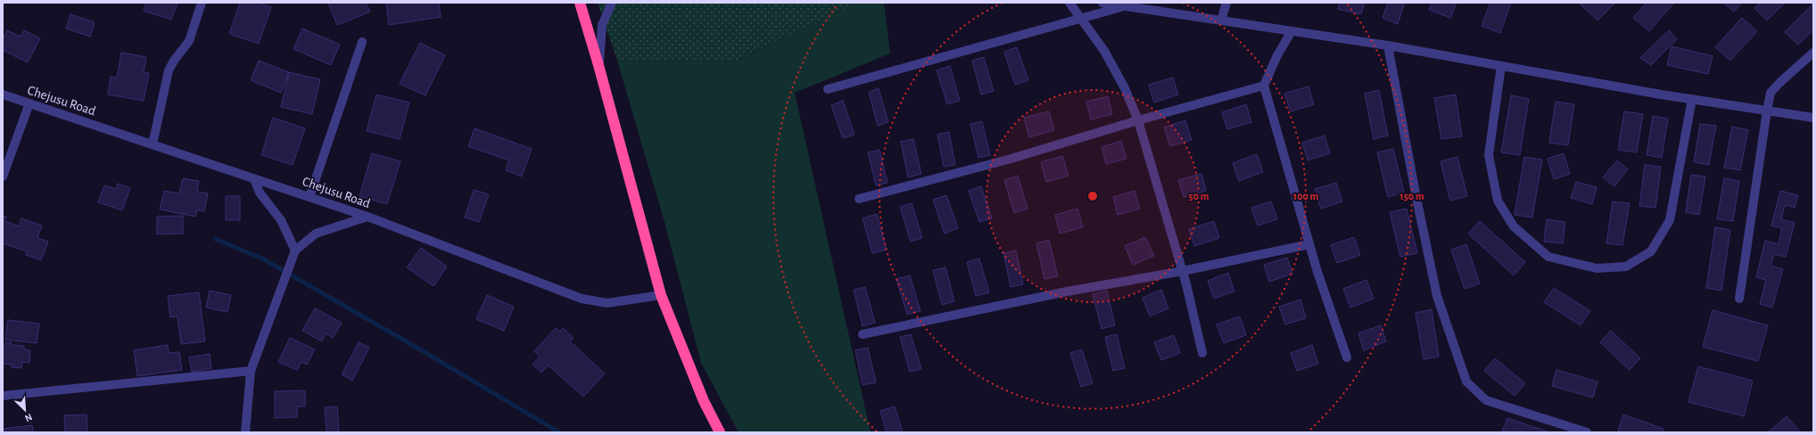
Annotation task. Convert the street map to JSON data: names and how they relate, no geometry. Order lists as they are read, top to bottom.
{
  "streets": {
    "street": ["Chejusu Road"]
  },
  "north": "bottom right",
  "rings": ["50 m", "100 m", "150 m"]
}
